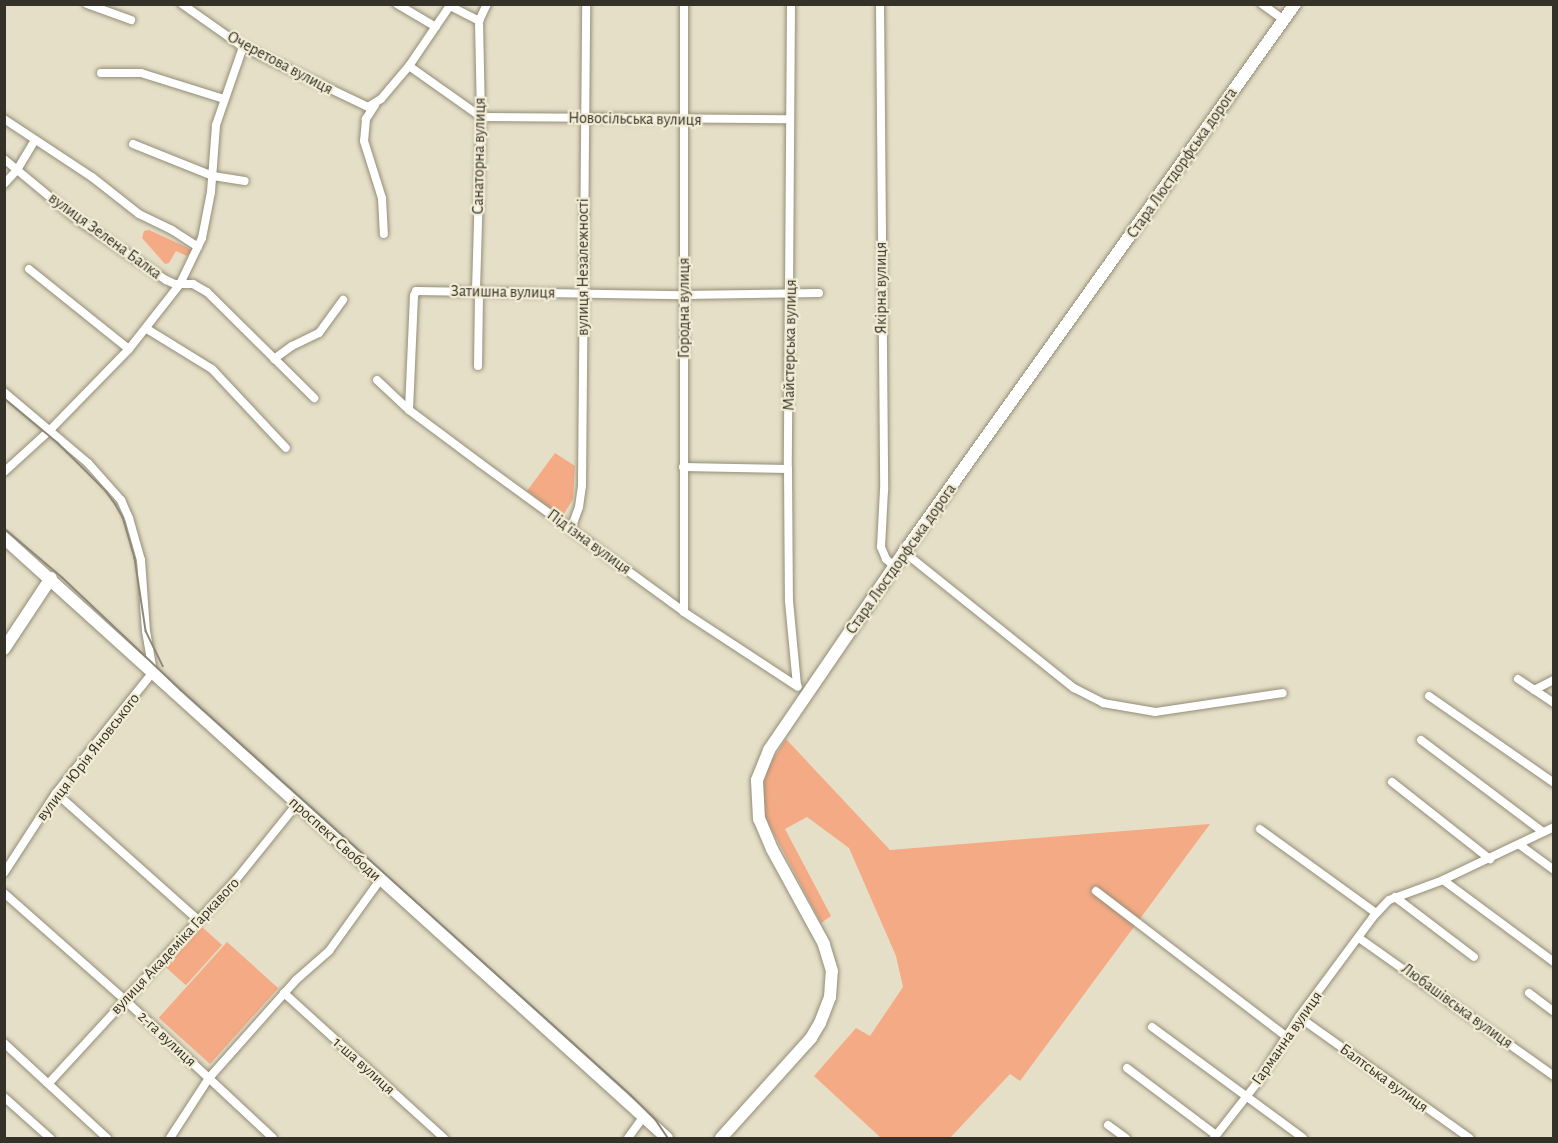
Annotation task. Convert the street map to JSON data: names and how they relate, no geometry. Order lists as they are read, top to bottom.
{
  "streets": {
    "main road": ["Стара Люстдорфська дорога", "проспект Свободи"],
    "street": [
      "Очеретова вулиця",
      "Новосільська вулиця",
      "Санаторна вулиця",
      "вулиця Зелена Балка",
      "вулиця Незалежності",
      "Якірна вулиця",
      "Затишна вулиця",
      "Городна вулиця",
      "Майстерська вулиця",
      "Підʼїзна вулиця",
      "вулиця Юрія Яновського",
      "вулиця Академіка Гаркавого",
      "Любашівська вулиця",
      "Гарманна вулиця",
      "2-га вулиця",
      "1-ша вулиця",
      "Балтська вулиця"
    ]
  },
  "crossings": [
    ["Новосільська вулиця", "Санаторна вулиця"],
    ["Новосільська вулиця", "вулиця Незалежності"],
    ["Новосільська вулиця", "Городна вулиця"],
    ["Новосільська вулиця", "Майстерська вулиця"],
    ["Санаторна вулиця", "Затишна вулиця"],
    ["Стара Люстдорфська дорога", "Якірна вулиця"],
    ["Стара Люстдорфська дорога", "Підʼїзна вулиця"],
    ["вулиця Незалежності", "Затишна вулиця"],
    ["вулиця Незалежності", "Підʼїзна вулиця"],
    ["Затишна вулиця", "Городна вулиця"],
    ["Затишна вулиця", "Майстерська вулиця"],
    ["Затишна вулиця", "Підʼїзна вулиця"],
    ["Городна вулиця", "Підʼїзна вулиця"],
    ["Майстерська вулиця", "Підʼїзна вулиця"],
    ["вулиця Юрія Яновського", "проспект Свободи"],
    ["проспект Свободи", "вулиця Академіка Гаркавого"],
    ["вулиця Академіка Гаркавого", "2-га вулиця"],
    ["Любашівська вулиця", "Гарманна вулиця"],
    ["Гарманна вулиця", "Балтська вулиця"]
  ]
}
